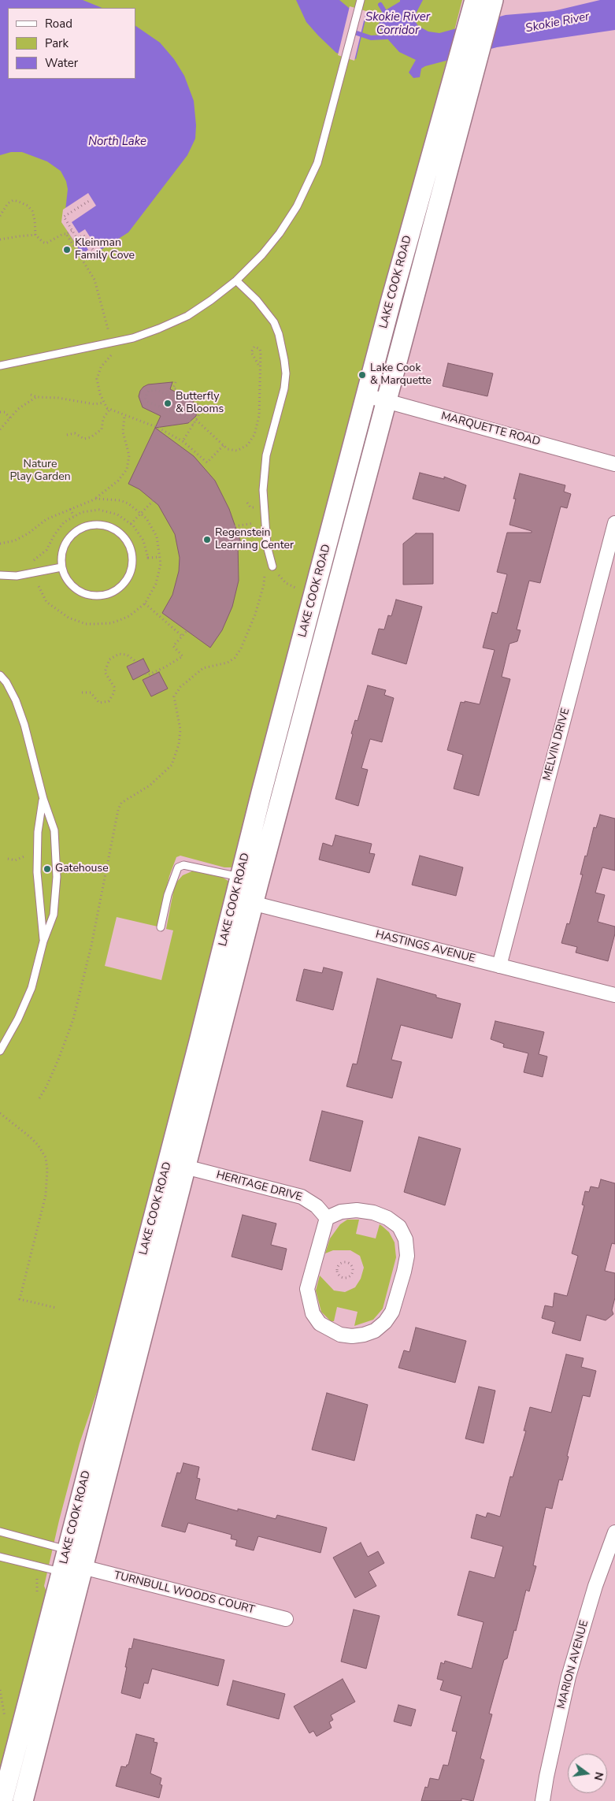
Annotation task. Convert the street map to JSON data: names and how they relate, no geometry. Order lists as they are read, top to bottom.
{
  "streets": {
    "main road": ["LAKE COOK ROAD"],
    "street": [
      "MARQUETTE ROAD",
      "MELVIN DRIVE",
      "HASTINGS AVENUE",
      "HERITAGE DRIVE",
      "TURNBULL WOODS COURT",
      "MARION AVENUE"
    ]
  },
  "crossings": [
    ["LAKE COOK ROAD", "MARQUETTE ROAD"],
    ["LAKE COOK ROAD", "HASTINGS AVENUE"],
    ["LAKE COOK ROAD", "HERITAGE DRIVE"],
    ["LAKE COOK ROAD", "TURNBULL WOODS COURT"],
    ["MELVIN DRIVE", "HASTINGS AVENUE"]
  ],
  "water": ["Skokie River Corridor", "Skokie River", "North Lake"],
  "parks": ["Nature Play Garden"],
  "places": [
    "Kleinman Family Cove",
    "Lake Cook & Marquette",
    "Butterfly & Blooms",
    "Regenstein Learning Center",
    "Gatehouse"
  ],
  "legend": ["Road", "Park", "Water"],
  "north": "right"
}
